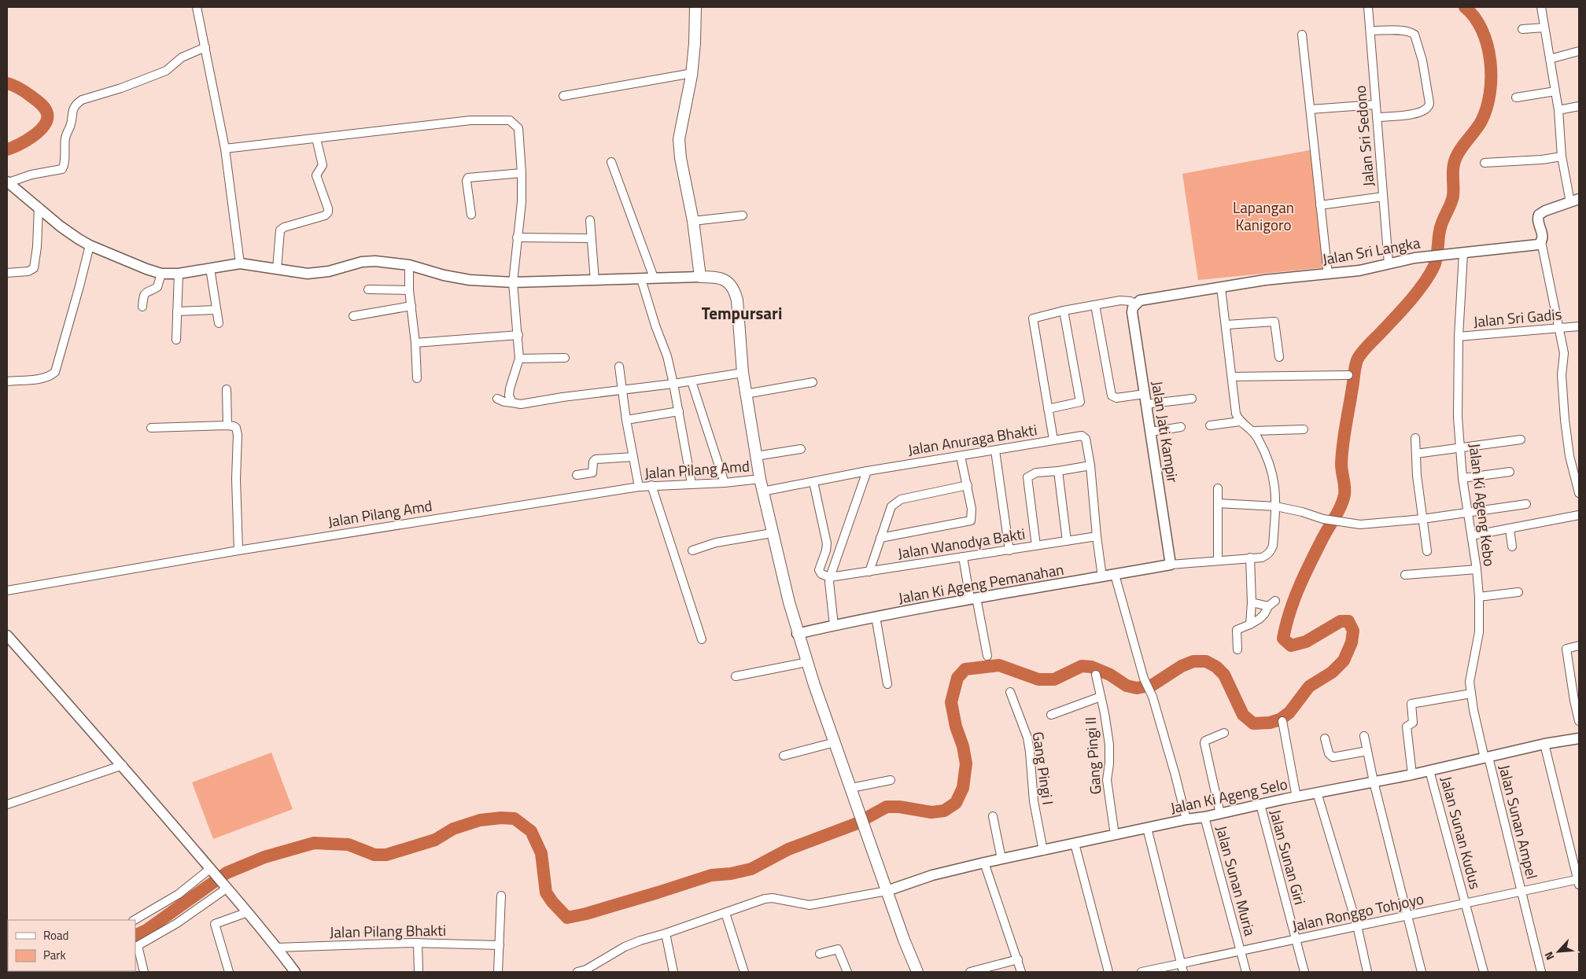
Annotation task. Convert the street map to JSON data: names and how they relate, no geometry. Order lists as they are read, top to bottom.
{
  "streets": {
    "street": [
      "Jalan Sri Sedono",
      "Jalan Sri Langka",
      "Jalan Sri Gadis",
      "Jalan Jati Kampir",
      "Jalan Anuraga Bhakti",
      "Jalan Pilang Amd",
      "Jalan Ki Ageng Kebo",
      "Jalan Wanodya Bakti",
      "Jalan Ki Ageng Pemanahan",
      "Gang Pingi II",
      "Gang Pingi I",
      "Jalan Ki Ageng Selo",
      "Jalan Sunan Ampel",
      "Jalan Sunan Kudus",
      "Jalan Sunan Giri",
      "Jalan Sunan Muria",
      "Jalan Ronggo Tohjoyo",
      "Jalan Pilang Bhakti"
    ]
  },
  "crossings": [
    ["Jalan Sri Sedono", "Jalan Sri Langka"],
    ["Jalan Sri Langka", "Jalan Jati Kampir"],
    ["Jalan Sri Langka", "Jalan Ki Ageng Kebo"],
    ["Jalan Sri Gadis", "Jalan Ki Ageng Kebo"],
    ["Jalan Jati Kampir", "Jalan Ki Ageng Pemanahan"],
    ["Jalan Ki Ageng Kebo", "Jalan Ki Ageng Selo"],
    ["Jalan Ki Ageng Kebo", "Jalan Sunan Ampel"],
    ["Gang Pingi II", "Jalan Ki Ageng Selo"],
    ["Gang Pingi I", "Jalan Ki Ageng Selo"],
    ["Jalan Ki Ageng Selo", "Jalan Sunan Ampel"],
    ["Jalan Ki Ageng Selo", "Jalan Sunan Kudus"],
    ["Jalan Ki Ageng Selo", "Jalan Sunan Giri"],
    ["Jalan Ki Ageng Selo", "Jalan Sunan Muria"],
    ["Jalan Sunan Ampel", "Jalan Ronggo Tohjoyo"],
    ["Jalan Sunan Kudus", "Jalan Ronggo Tohjoyo"],
    ["Jalan Sunan Giri", "Jalan Ronggo Tohjoyo"],
    ["Jalan Sunan Muria", "Jalan Ronggo Tohjoyo"]
  ],
  "districts": ["Tempursari"],
  "parks": ["Lapangan Kanigoro"],
  "legend": ["Road", "Park"],
  "north": "bottom left"
}
